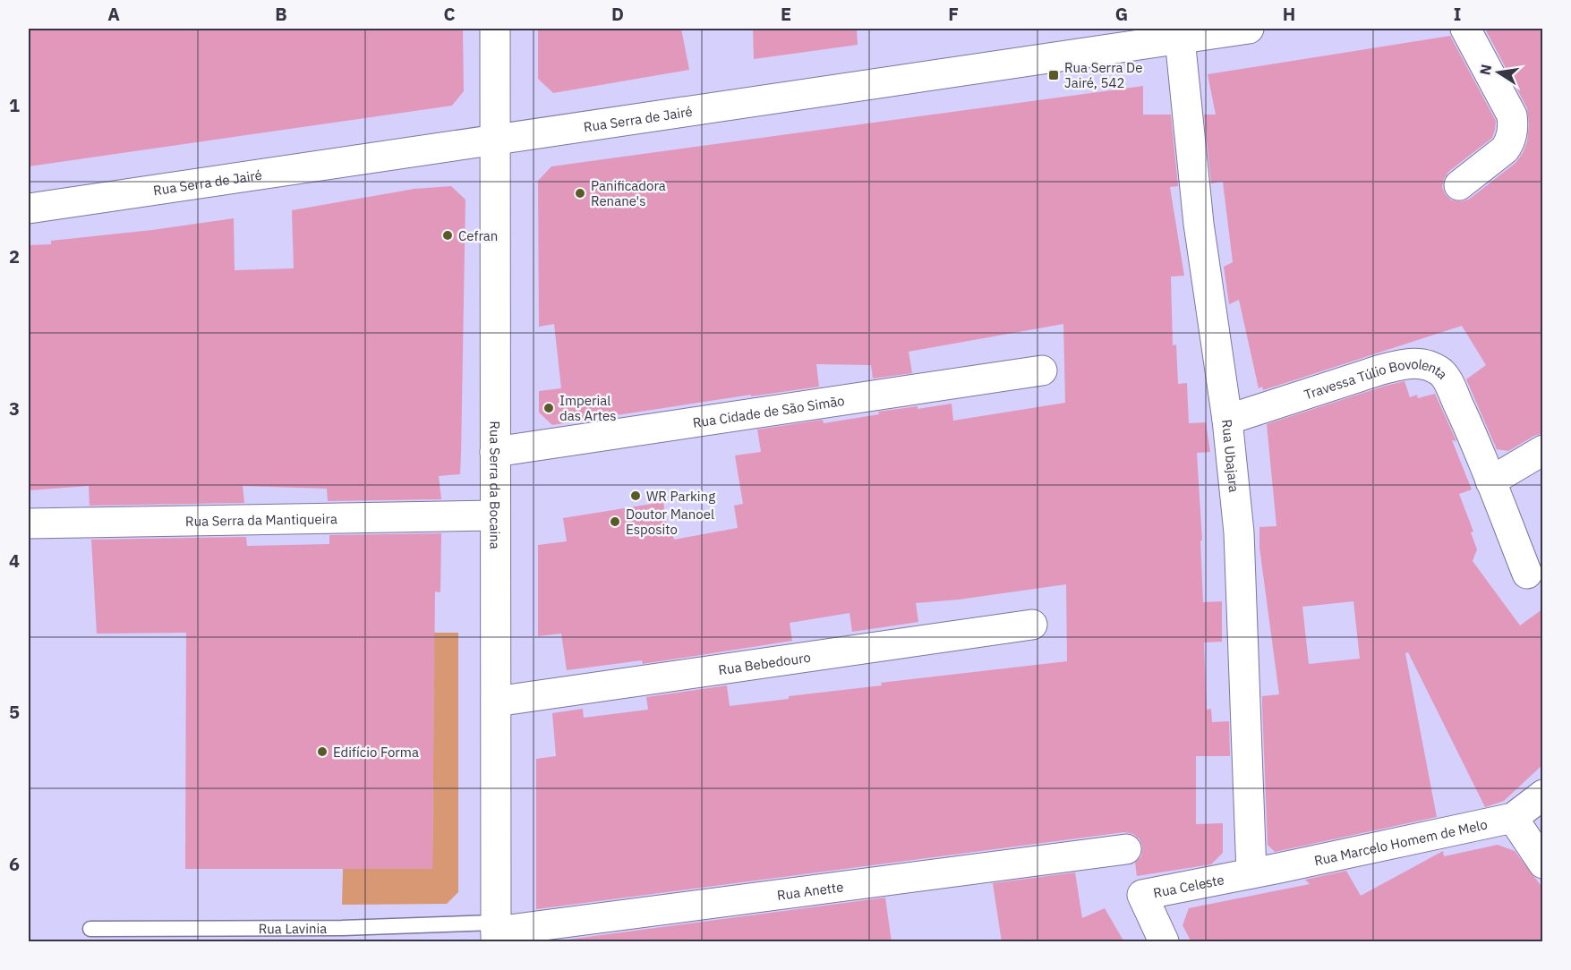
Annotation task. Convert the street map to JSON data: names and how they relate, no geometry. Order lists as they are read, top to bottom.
{
  "streets": {
    "street": [
      "Rua Serra de Jairé",
      "Travessa Túlio Bovolenta",
      "Rua Cidade de São Simão",
      "Rua Ubajara",
      "Rua Serra da Bocaina",
      "Rua Serra da Mantiqueira",
      "Rua Bebedouro",
      "Rua Marcelo Homem de Melo",
      "Rua Celeste",
      "Rua Anette"
    ],
    "lane": ["Rua Lavinia"]
  },
  "crossings": [
    ["Rua Serra de Jairé", "Rua Ubajara"],
    ["Rua Serra de Jairé", "Rua Serra da Bocaina"],
    ["Travessa Túlio Bovolenta", "Rua Ubajara"],
    ["Rua Cidade de São Simão", "Rua Serra da Bocaina"],
    ["Rua Ubajara", "Rua Marcelo Homem de Melo"],
    ["Rua Ubajara", "Rua Celeste"],
    ["Rua Serra da Bocaina", "Rua Serra da Mantiqueira"],
    ["Rua Serra da Bocaina", "Rua Bebedouro"],
    ["Rua Serra da Bocaina", "Rua Anette"],
    ["Rua Serra da Bocaina", "Rua Lavinia"],
    ["Rua Marcelo Homem de Melo", "Rua Celeste"],
    ["Rua Anette", "Rua Lavinia"]
  ],
  "places": {
    "transit": ["Rua Serra De Jairé, 542"],
    "other": [
      "Panificadora Renane's",
      "Cefran",
      "Imperial das Artes",
      "WR Parking",
      "Doutor Manoel Esposito",
      "Edifício Forma"
    ]
  },
  "north": "left",
  "grid": {
    "columns": [
      "A",
      "B",
      "C",
      "D",
      "E",
      "F",
      "G",
      "H",
      "I"
    ],
    "rows": [
      "1",
      "2",
      "3",
      "4",
      "5",
      "6"
    ]
  }
}
